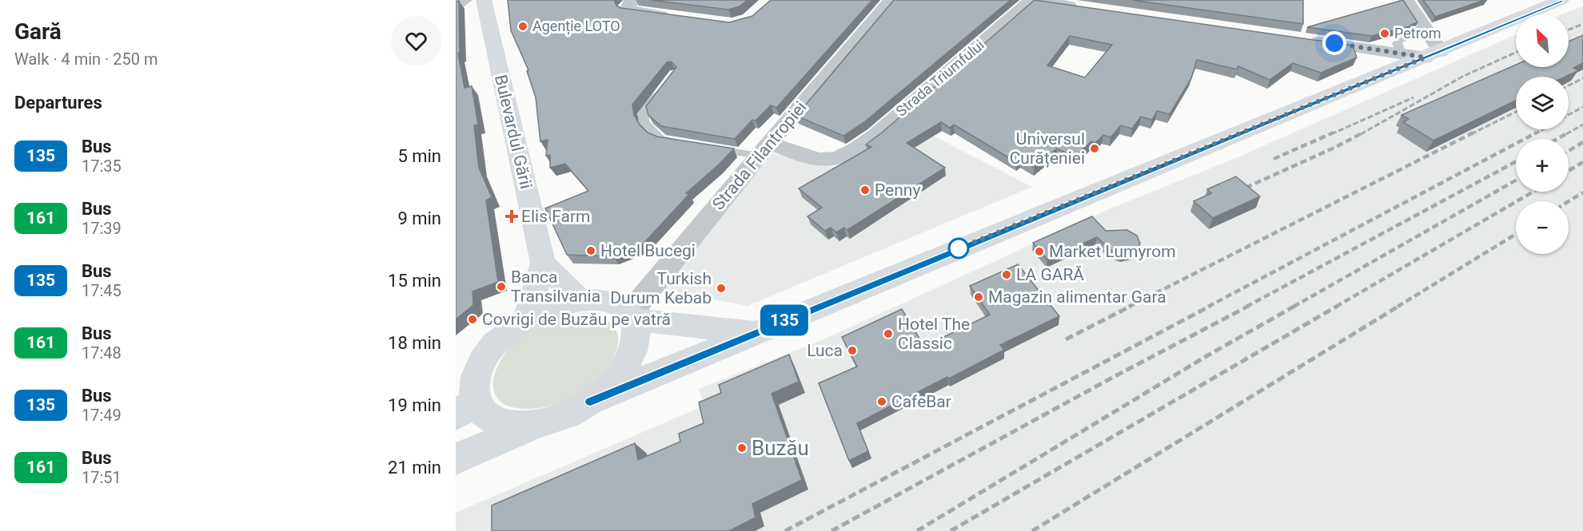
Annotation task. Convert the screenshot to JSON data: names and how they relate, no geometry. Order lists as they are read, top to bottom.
{
  "streets": {
    "main road": ["Bulevardul Gării"],
    "street": ["Strada Triumfului", "Strada Filantropiei"]
  },
  "crossings": [
    ["Strada Triumfului", "Strada Filantropiei"],
    ["Bulevardul Gării", "Strada Filantropiei"]
  ],
  "places": {
    "other": [
      "Agenție LOTO",
      "Petrom",
      "Universul Curățeniei",
      "Penny",
      "Hotel Bucegi",
      "Market Lumyrom",
      "LA GARĂ",
      "Banca Transilvania",
      "Turkish Durum Kebab",
      "Magazin alimentar Gara",
      "Covrigi de Buzău pe vatră",
      "Hotel The Classic",
      "Luca",
      "CafeBar",
      "Buzău"
    ],
    "health": ["Elis Farm"]
  },
  "lines": ["bus line 135"],
  "north": "top left",
  "page": {
    "heading": [
      ["Gară", "Walk · 4 min · 250 m"],
      "Departures"
    ],
    "on_map": "135",
    "map_buttons": ["+", "−"],
    "list": [
      {
        "mark": "135",
        "name": "Bus",
        "note": "17:35",
        "value": "5 min"
      },
      {
        "mark": "161",
        "name": "Bus",
        "note": "17:39",
        "value": "9 min"
      },
      {
        "mark": "135",
        "name": "Bus",
        "note": "17:45",
        "value": "15 min"
      },
      {
        "mark": "161",
        "name": "Bus",
        "note": "17:48",
        "value": "18 min"
      },
      {
        "mark": "135",
        "name": "Bus",
        "note": "17:49",
        "value": "19 min"
      },
      {
        "mark": "161",
        "name": "Bus",
        "note": "17:51",
        "value": "21 min"
      }
    ]
  }
}
